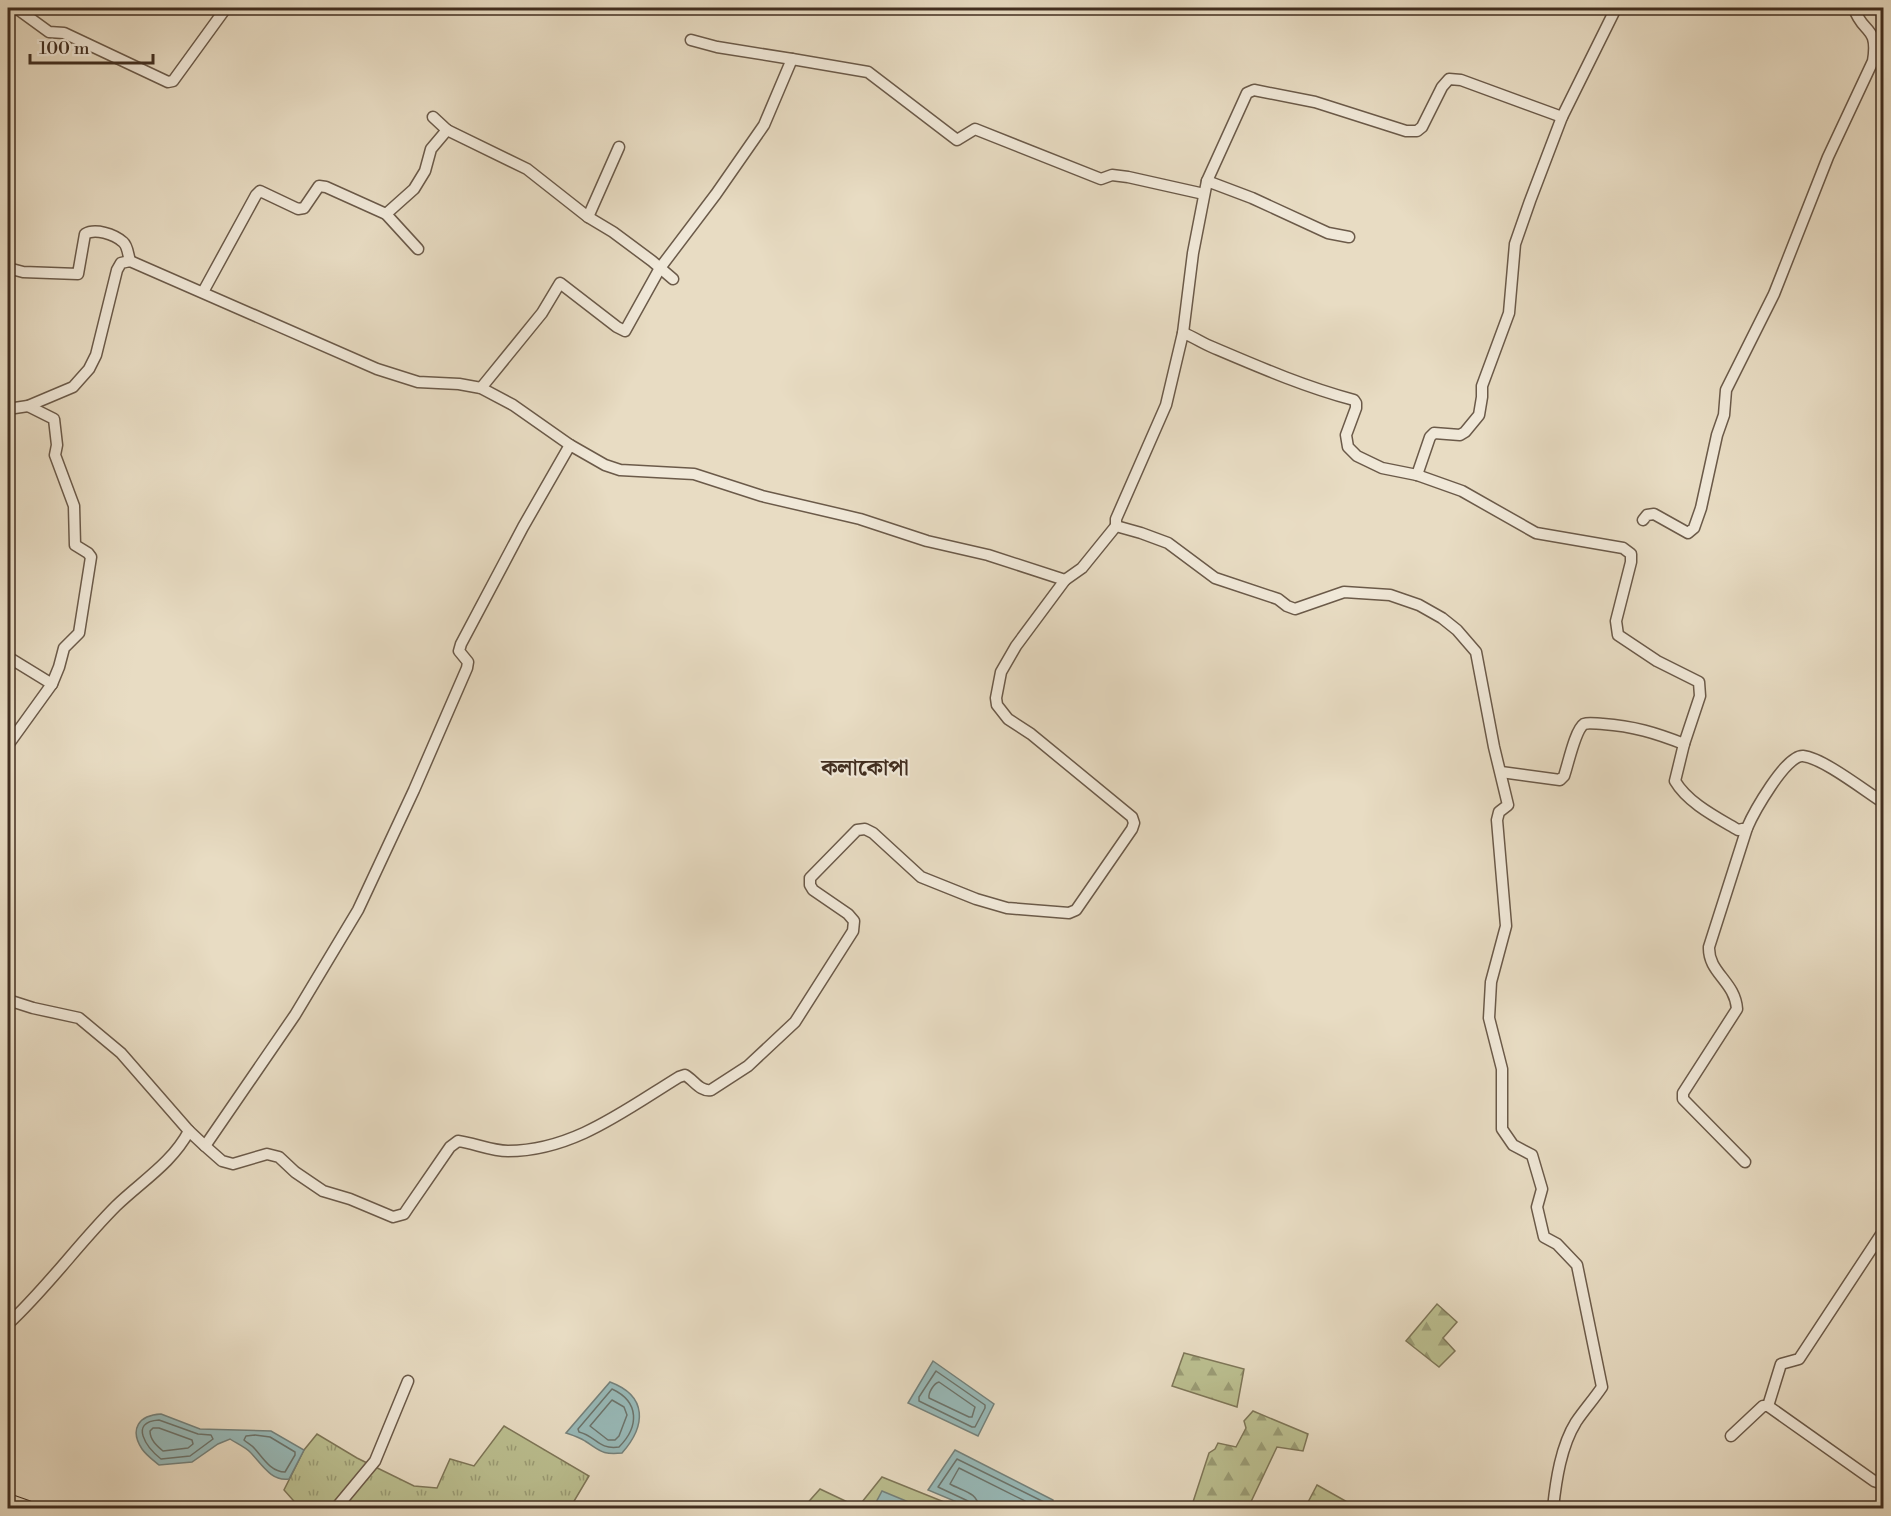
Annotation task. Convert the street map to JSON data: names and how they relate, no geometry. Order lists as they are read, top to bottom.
{
  "districts": ["কলাকোপা"],
  "scale_bar": "100 m"
}
